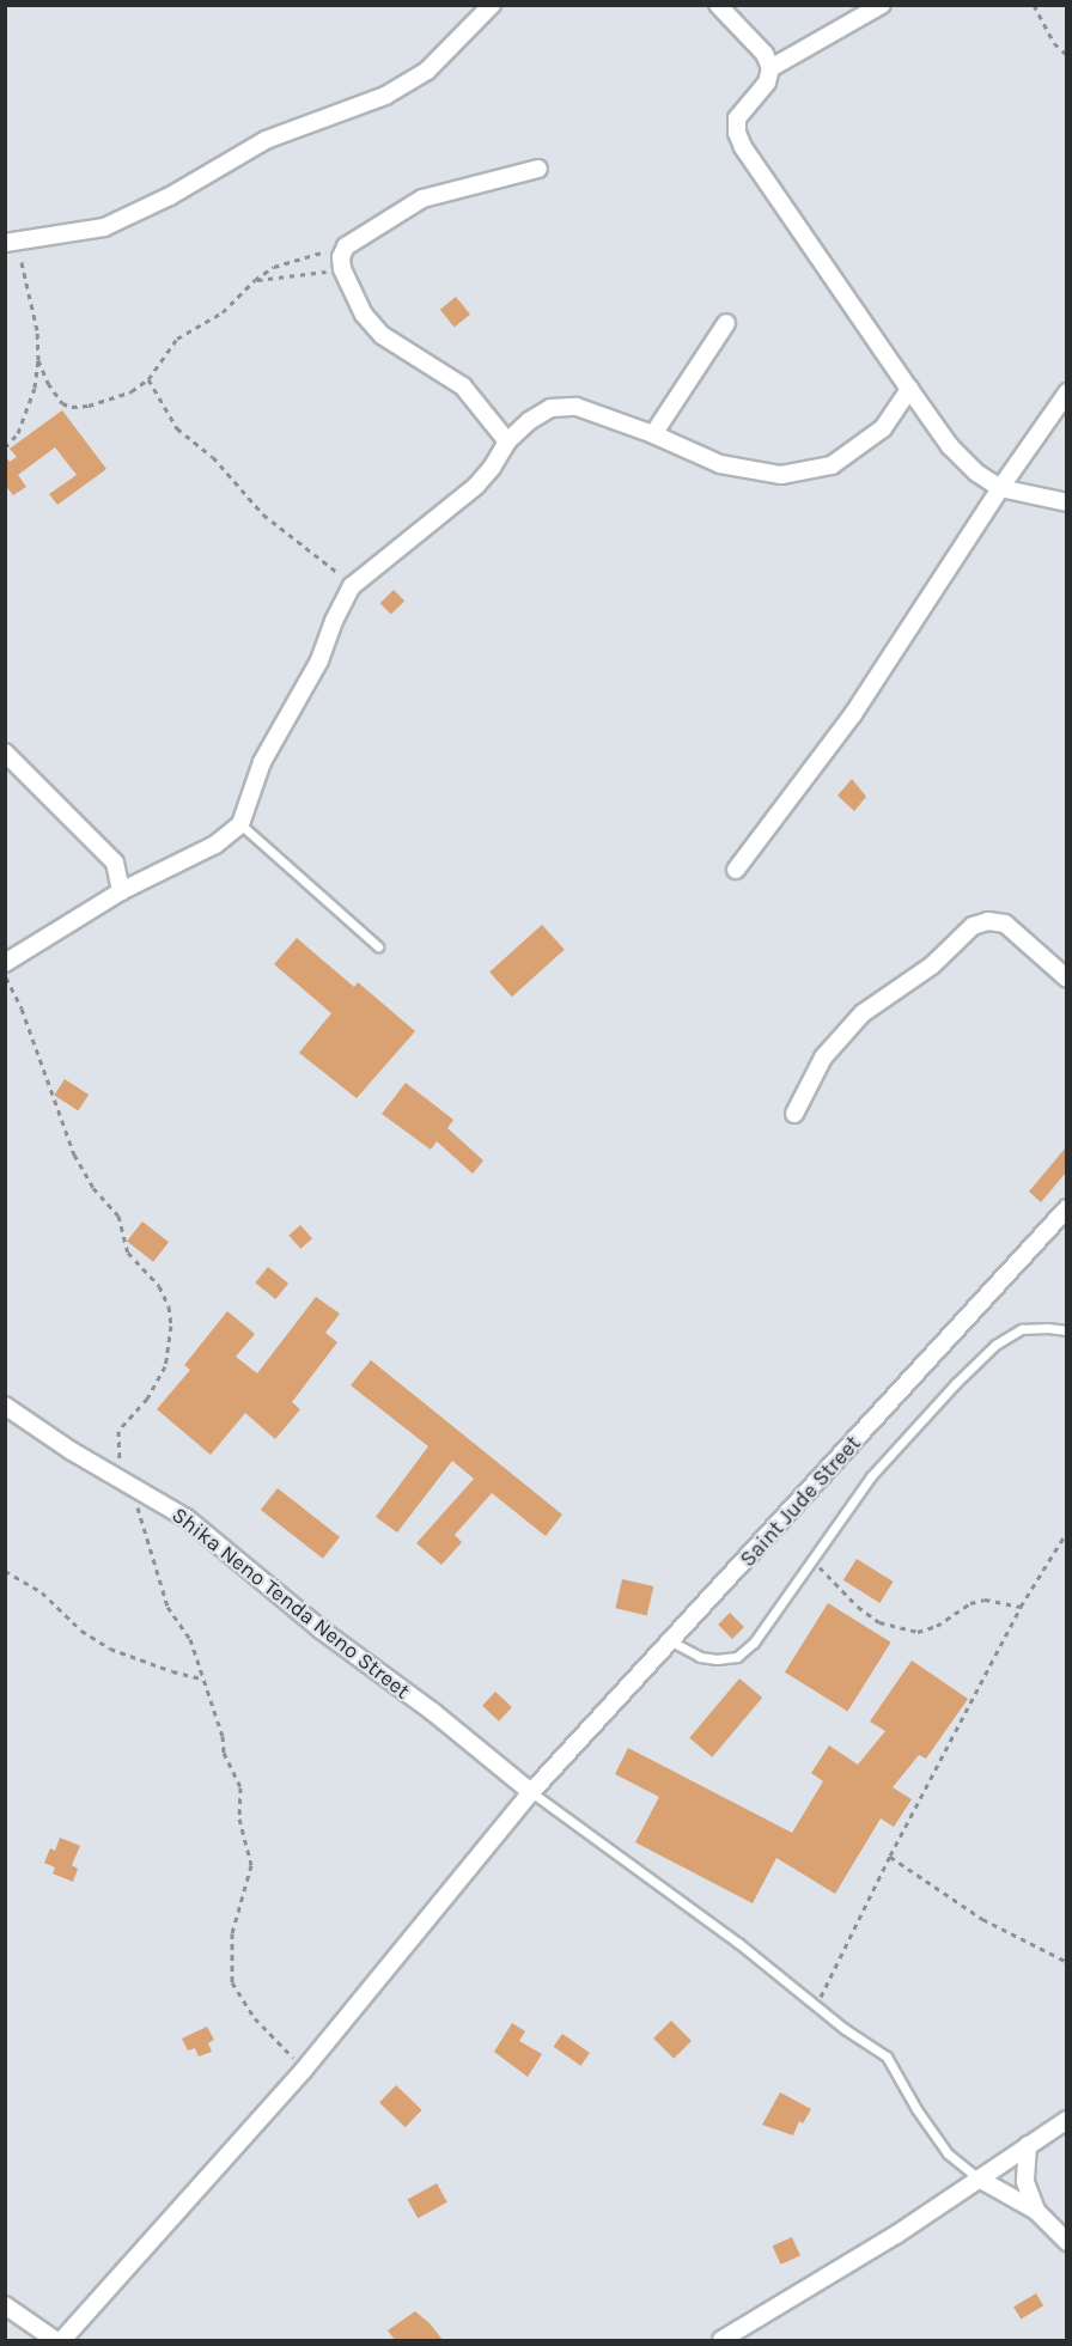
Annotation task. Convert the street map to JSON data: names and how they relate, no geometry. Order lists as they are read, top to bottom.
{
  "streets": {
    "street": ["Saint Jude Street", "Shika Neno Tenda Neno Street"]
  },
  "crossings": [
    ["Saint Jude Street", "Shika Neno Tenda Neno Street"]
  ]
}
